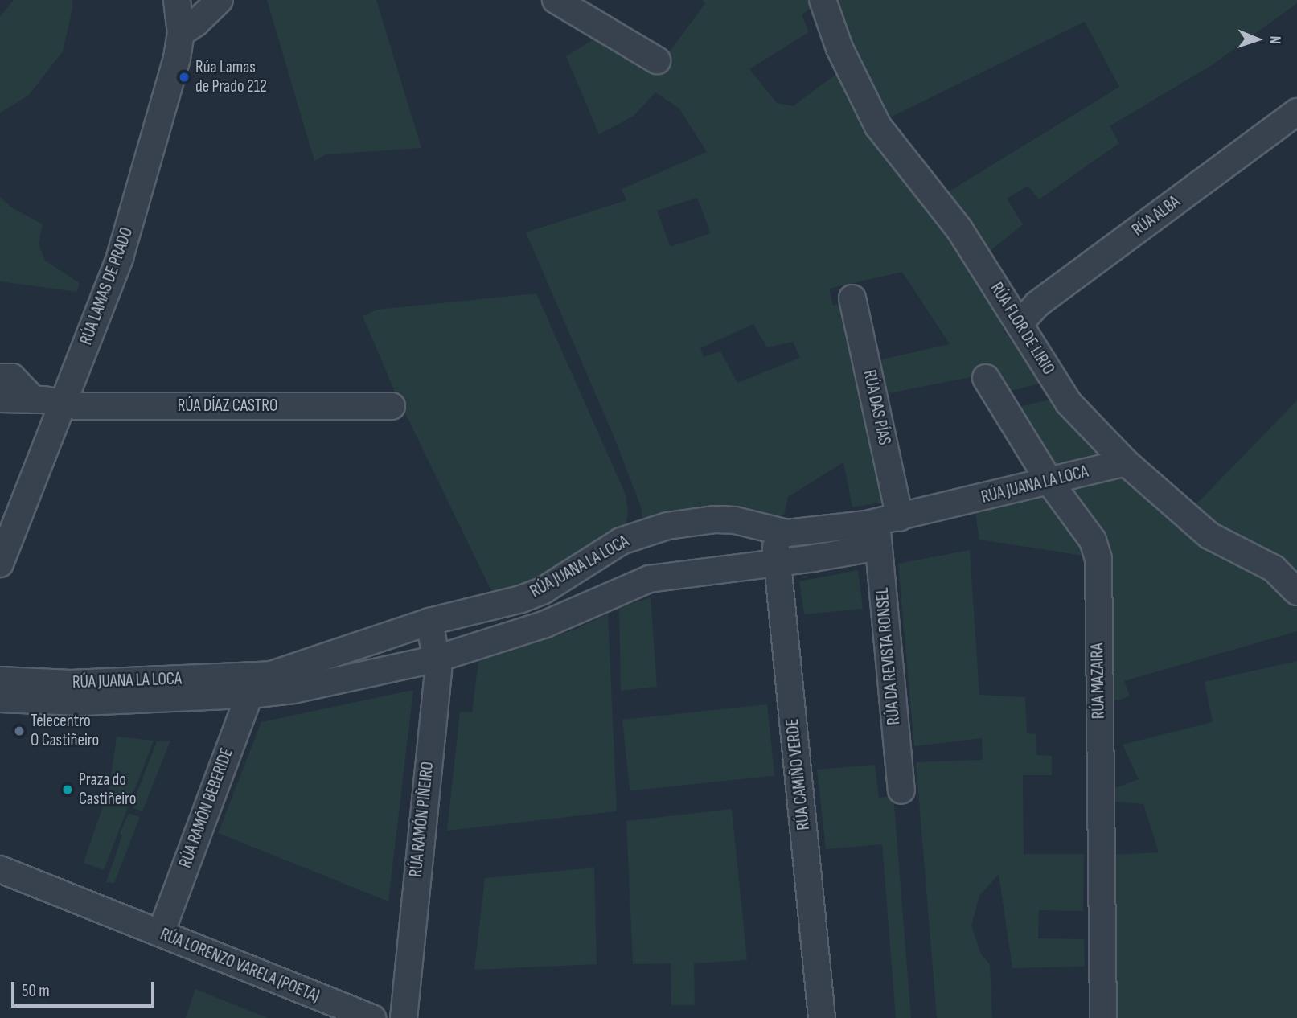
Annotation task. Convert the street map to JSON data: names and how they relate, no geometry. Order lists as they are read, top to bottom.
{
  "streets": {
    "street": [
      "RÚA ALBA",
      "RÚA LAMAS DE PRADO",
      "RÚA FLOR DE LIRIO",
      "RÚA DÍAZ CASTRO",
      "RÚA DAS PÍAS",
      "RÚA JUANA LA LOCA",
      "RÚA DA REVISTA RONSEL",
      "RÚA MAZAIRA",
      "RÚA CAMIÑO VERDE",
      "RÚA RAMÓN BEBERIDE",
      "RÚA RAMÓN PIÑEIRO",
      "RÚA LORENZO VARELA (POETA)"
    ]
  },
  "crossings": [
    ["RÚA ALBA", "RÚA FLOR DE LIRIO"],
    ["RÚA LAMAS DE PRADO", "RÚA DÍAZ CASTRO"],
    ["RÚA FLOR DE LIRIO", "RÚA JUANA LA LOCA"],
    ["RÚA DAS PÍAS", "RÚA JUANA LA LOCA"],
    ["RÚA DAS PÍAS", "RÚA DA REVISTA RONSEL"],
    ["RÚA JUANA LA LOCA", "RÚA DA REVISTA RONSEL"],
    ["RÚA JUANA LA LOCA", "RÚA MAZAIRA"],
    ["RÚA JUANA LA LOCA", "RÚA CAMIÑO VERDE"],
    ["RÚA JUANA LA LOCA", "RÚA RAMÓN BEBERIDE"],
    ["RÚA JUANA LA LOCA", "RÚA RAMÓN PIÑEIRO"]
  ],
  "places": ["Rúa Lamas de Prado 212", "Telecentro O Castiñeiro", "Praza do Castiñeiro"],
  "scale_bar": "50 m",
  "north": "right"
}
